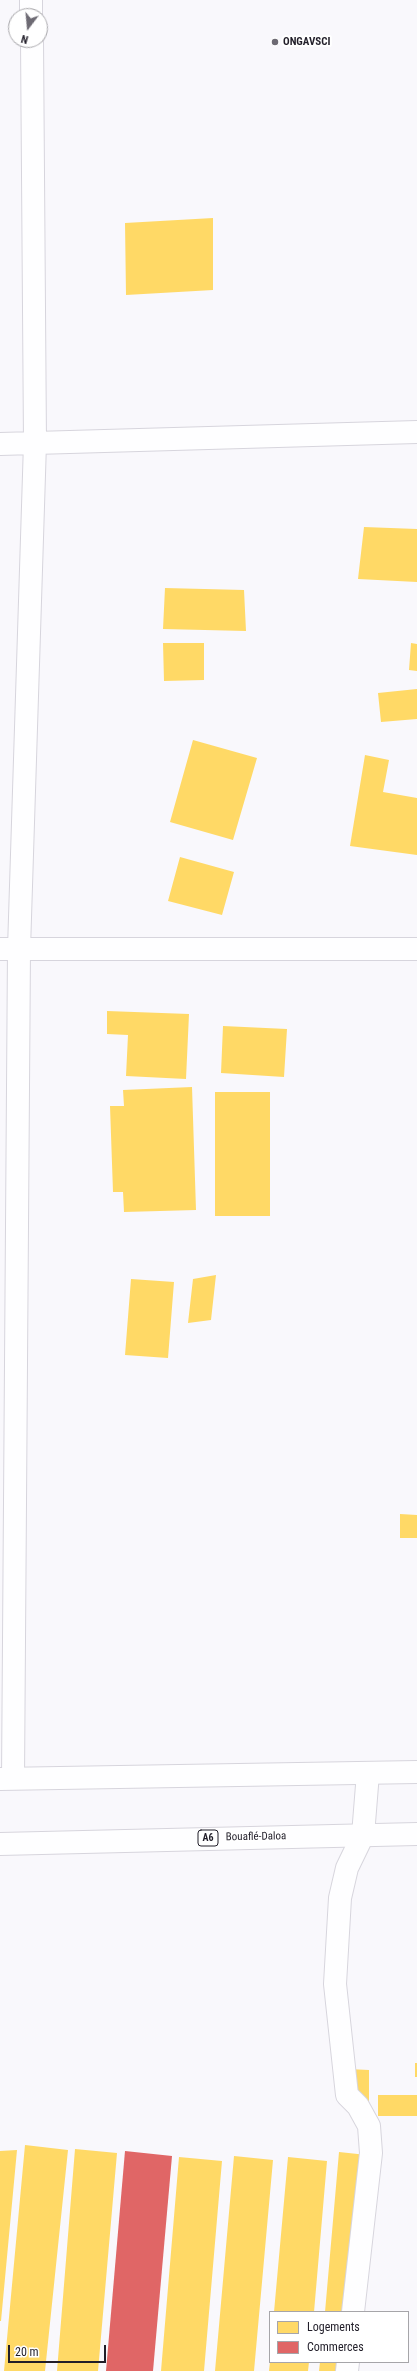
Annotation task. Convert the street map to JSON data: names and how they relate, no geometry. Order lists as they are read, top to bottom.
{
  "streets": {
    "main road": ["Bouaflé-Daloa", "A6"]
  },
  "places": ["ONGAVSCI"],
  "legend": ["Logements", "Commerces"],
  "scale_bar": "20 m",
  "north": "bottom"
}
